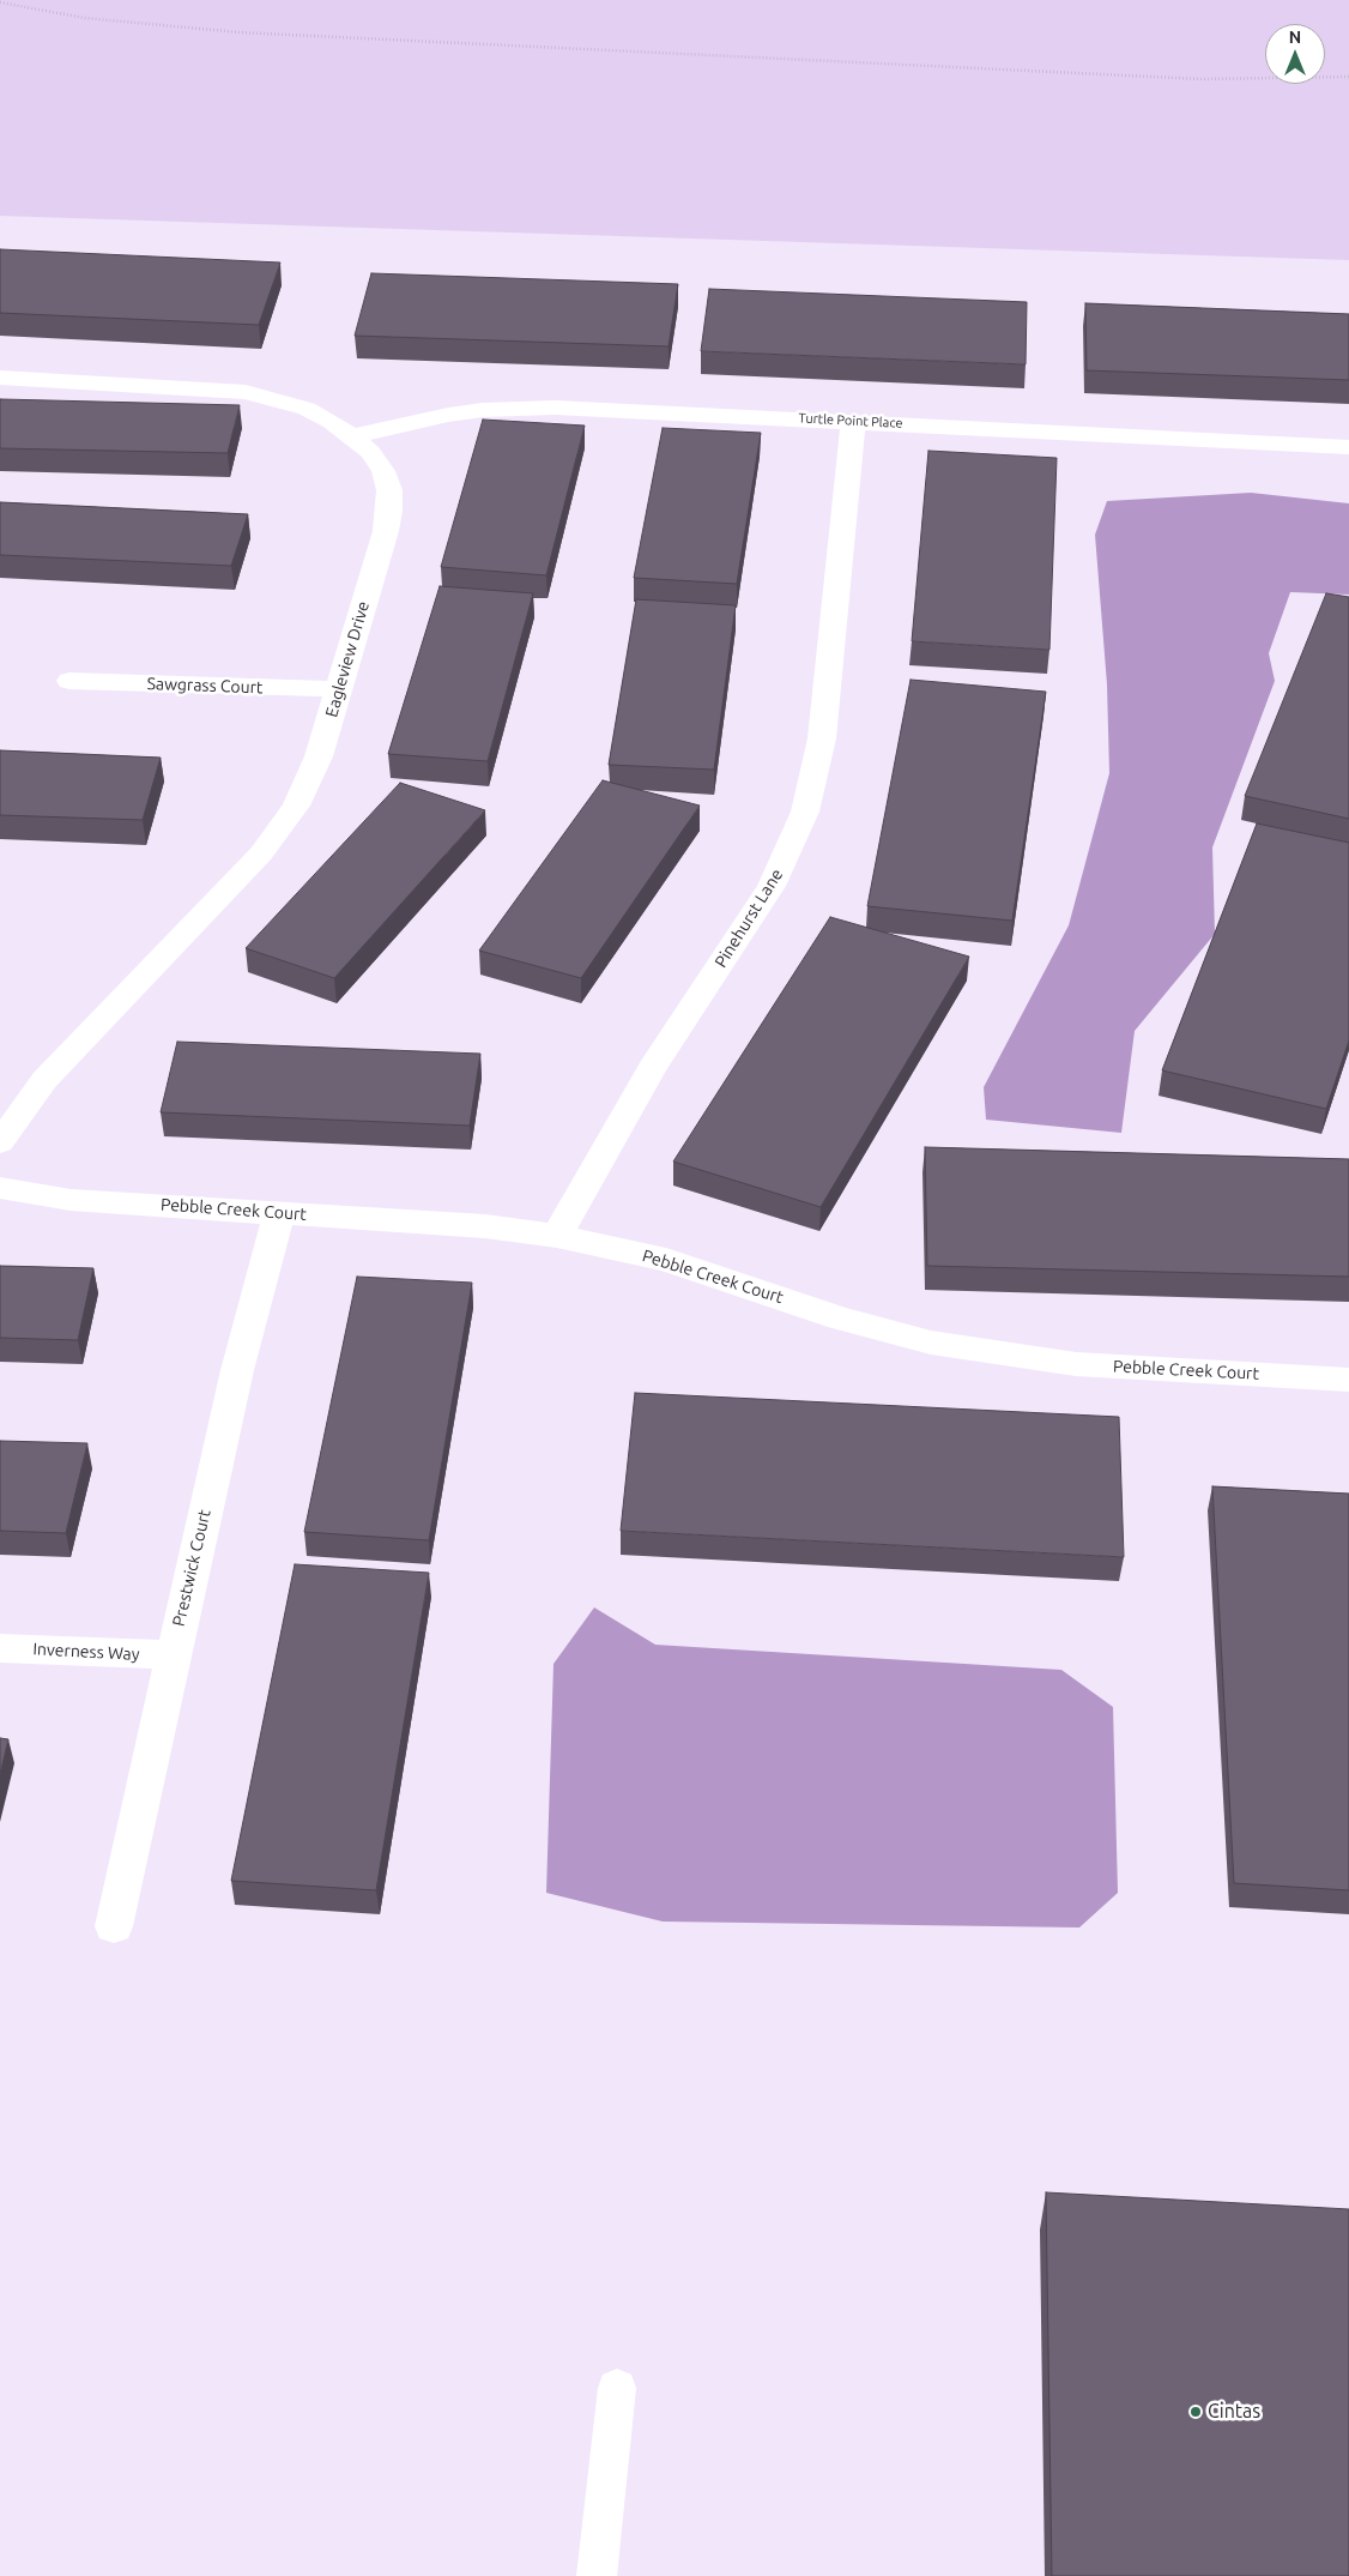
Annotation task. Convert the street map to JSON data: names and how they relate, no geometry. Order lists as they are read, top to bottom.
{
  "streets": {
    "street": [
      "Turtle Point Place",
      "Eagleview Drive",
      "Sawgrass Court",
      "Pinehurst Lane",
      "Pebble Creek Court",
      "Prestwick Court",
      "Inverness Way"
    ]
  },
  "crossings": [
    ["Turtle Point Place", "Eagleview Drive"],
    ["Turtle Point Place", "Pinehurst Lane"],
    ["Eagleview Drive", "Sawgrass Court"],
    ["Pinehurst Lane", "Pebble Creek Court"],
    ["Pebble Creek Court", "Prestwick Court"],
    ["Prestwick Court", "Inverness Way"]
  ],
  "places": ["Cintas"],
  "north": "top"
}
